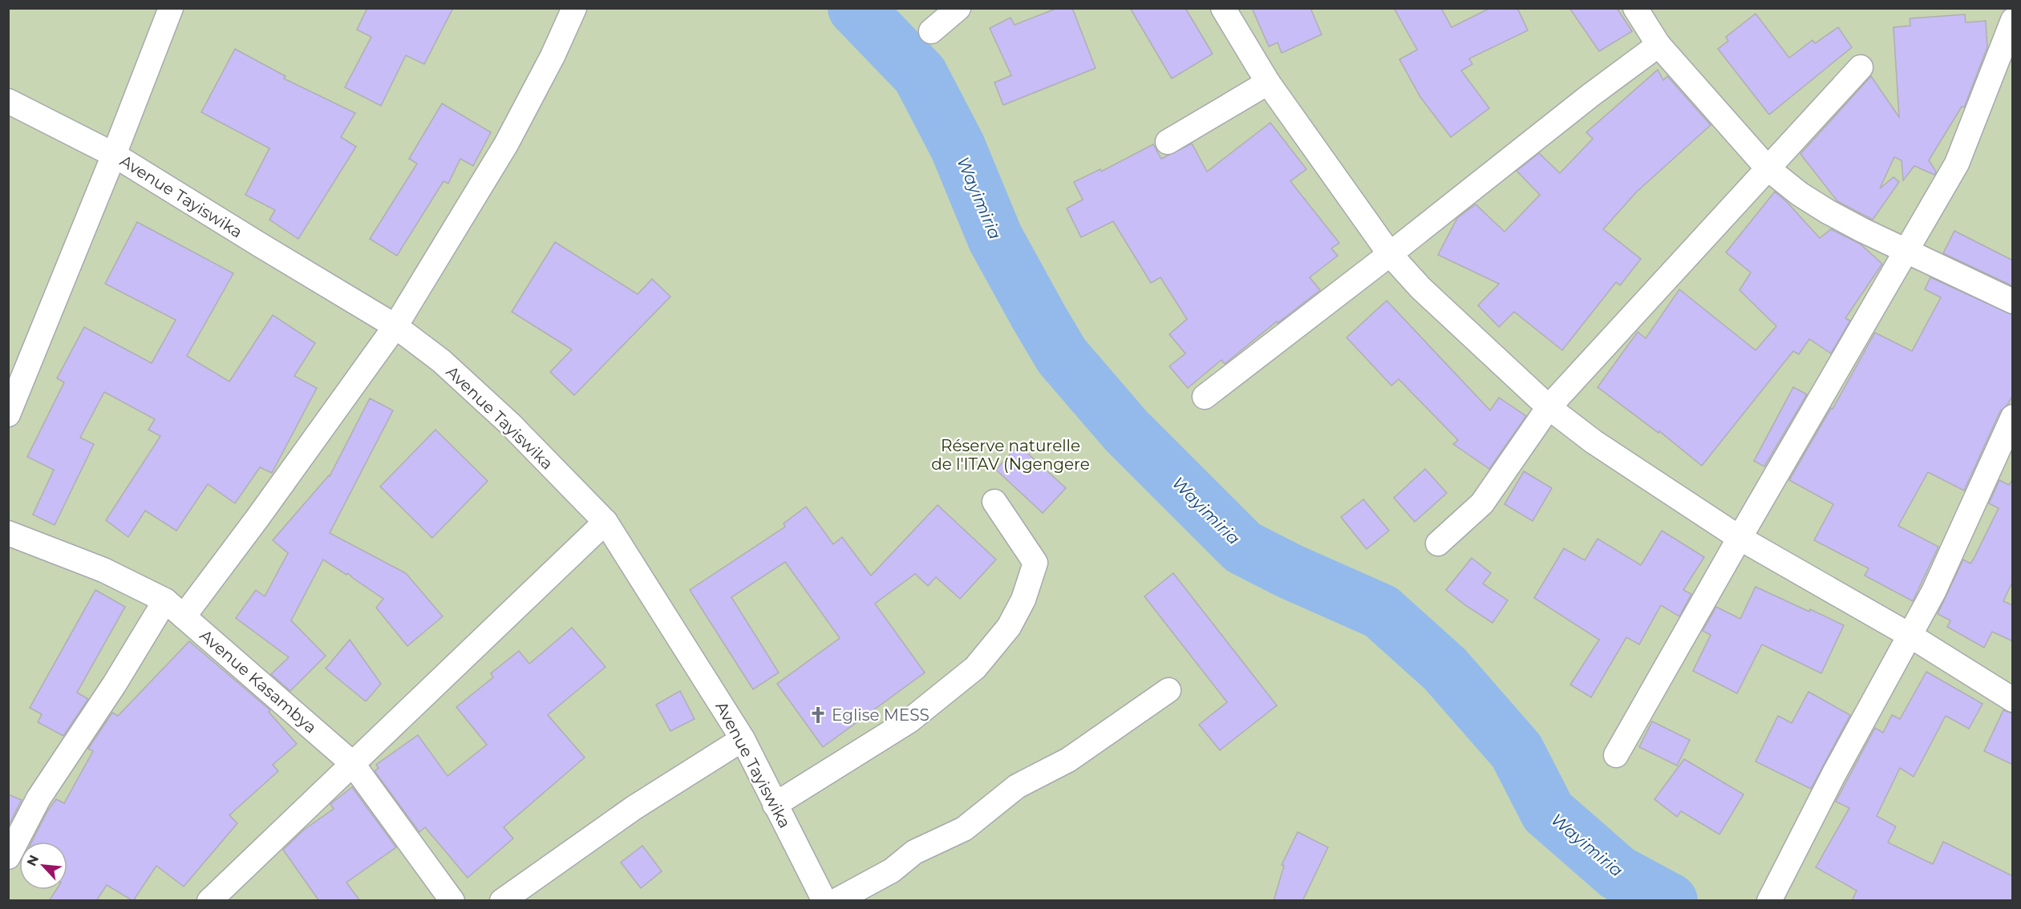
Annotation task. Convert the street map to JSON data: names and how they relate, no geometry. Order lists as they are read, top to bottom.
{
  "streets": {
    "street": ["Avenue Tayiswika", "Avenue Kasambya"]
  },
  "water": ["Wayimiria"],
  "parks": ["Réserve naturelle de l'ITAV (Ngengere"],
  "places": {
    "church": ["Eglise MESS"]
  },
  "north": "top left"
}
